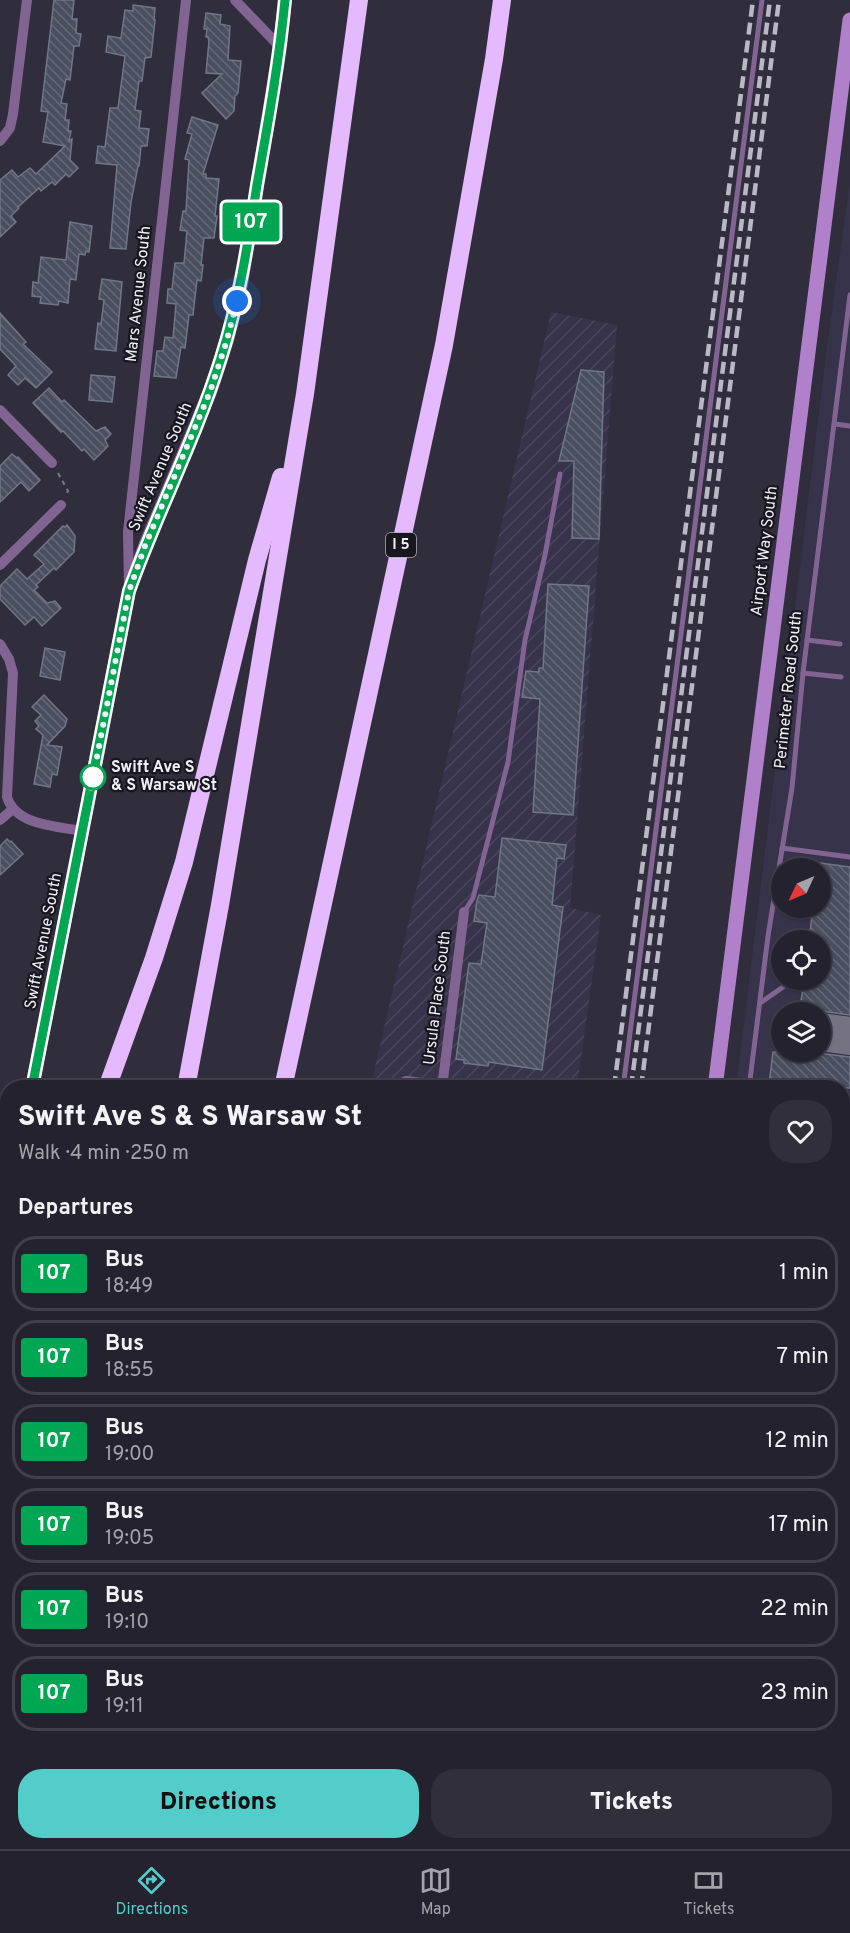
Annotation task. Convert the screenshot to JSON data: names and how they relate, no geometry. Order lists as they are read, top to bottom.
{
  "streets": {
    "highway": ["I 5"],
    "main road": ["Airport Way South"],
    "street": ["Mars Avenue South", "Swift Avenue South", "Ursula Place South"],
    "lane": ["Perimeter Road South"]
  },
  "crossings": [
    ["Mars Avenue South", "Swift Avenue South"]
  ],
  "places": ["Swift Ave S & S Warsaw St"],
  "lines": ["bus line 107"],
  "north": "bottom left",
  "page": {
    "on_map": "107",
    "heading": [
      ["Swift Ave S & S Warsaw St", "Walk · 4 min · 250 m"],
      "Departures"
    ],
    "list": [
      {
        "mark": "107",
        "name": "Bus",
        "note": "18:49",
        "value": "1 min"
      },
      {
        "mark": "107",
        "name": "Bus",
        "note": "18:55",
        "value": "7 min"
      },
      {
        "mark": "107",
        "name": "Bus",
        "note": "19:00",
        "value": "12 min"
      },
      {
        "mark": "107",
        "name": "Bus",
        "note": "19:05",
        "value": "17 min"
      },
      {
        "mark": "107",
        "name": "Bus",
        "note": "19:10",
        "value": "22 min"
      },
      {
        "mark": "107",
        "name": "Bus",
        "note": "19:11",
        "value": "23 min"
      }
    ],
    "buttons": ["Directions", "Tickets"],
    "tabs": ["Directions", "Map", "Tickets"]
  }
}
